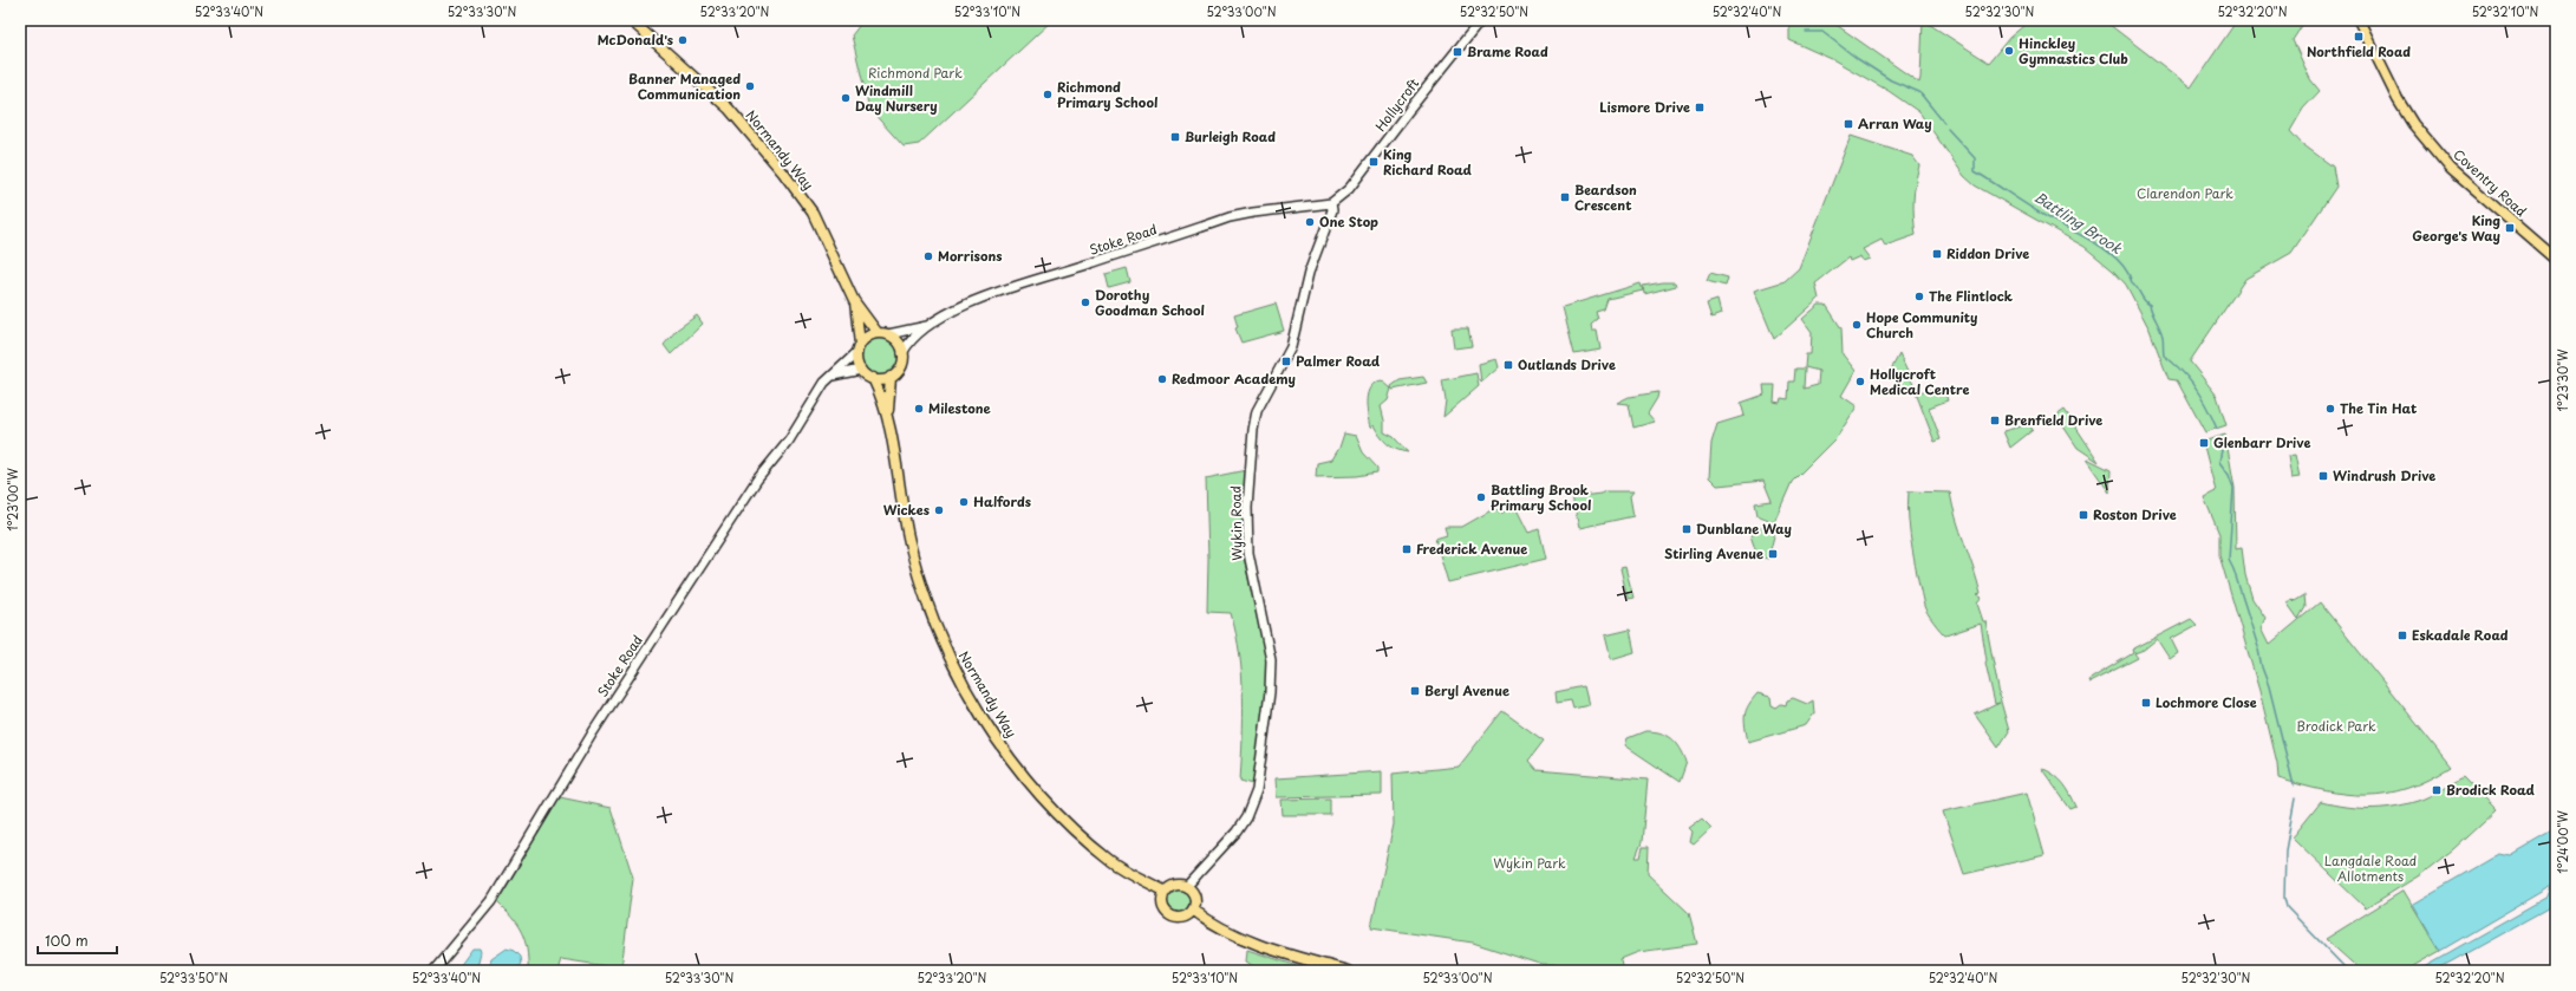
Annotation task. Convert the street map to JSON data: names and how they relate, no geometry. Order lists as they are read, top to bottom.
{
  "streets": {
    "main road": ["Normandy Way", "Coventry Road"],
    "street": ["Hollycroft", "Stoke Road", "Wykin Road"]
  },
  "crossings": [
    ["Hollycroft", "Stoke Road"],
    ["Hollycroft", "Wykin Road"],
    ["Normandy Way", "Stoke Road"],
    ["Normandy Way", "Wykin Road"],
    ["Stoke Road", "Wykin Road"]
  ],
  "water": ["Battling Brook"],
  "parks": [
    "Richmond Park",
    "Clarendon Park",
    "Brodick Park",
    "Langdale Road Allotments",
    "Wykin Park"
  ],
  "places": {
    "transit": [
      "Northfield Road",
      "Brame Road",
      "Lismore Drive",
      "Arran Way",
      "Burleigh Road",
      "King Richard Road",
      "Beardson Crescent",
      "King George's Way",
      "Riddon Drive",
      "Palmer Road",
      "Outlands Drive",
      "Brenfield Drive",
      "Glenbarr Drive",
      "Windrush Drive",
      "Roston Drive",
      "Dunblane Way",
      "Frederick Avenue",
      "Stirling Avenue",
      "Eskadale Road",
      "Beryl Avenue",
      "Lochmore Close",
      "Brodick Road"
    ],
    "other": [
      "McDonald's",
      "Hinckley Gymnastics Club",
      "Banner Managed Communication",
      "Richmond Primary School",
      "Windmill Day Nursery",
      "One Stop",
      "Morrisons",
      "The Flintlock",
      "Dorothy Goodman School",
      "Hope Community Church",
      "Redmoor Academy",
      "Hollycroft Medical Centre",
      "Milestone",
      "The Tin Hat",
      "Battling Brook Primary School",
      "Halfords",
      "Wickes"
    ]
  },
  "scale_bar": "100 m",
  "coordinates": [
    "52°33'40\"N",
    "52°33'30\"N",
    "52°33'20\"N",
    "52°33'10\"N",
    "52°33'00\"N",
    "52°32'50\"N",
    "52°32'40\"N",
    "52°32'30\"N",
    "52°32'20\"N",
    "52°32'10\"N",
    "1°23'30\"W",
    "1°23'00\"W",
    "1°24'00\"W",
    "52°33'50\"N"
  ]
}
